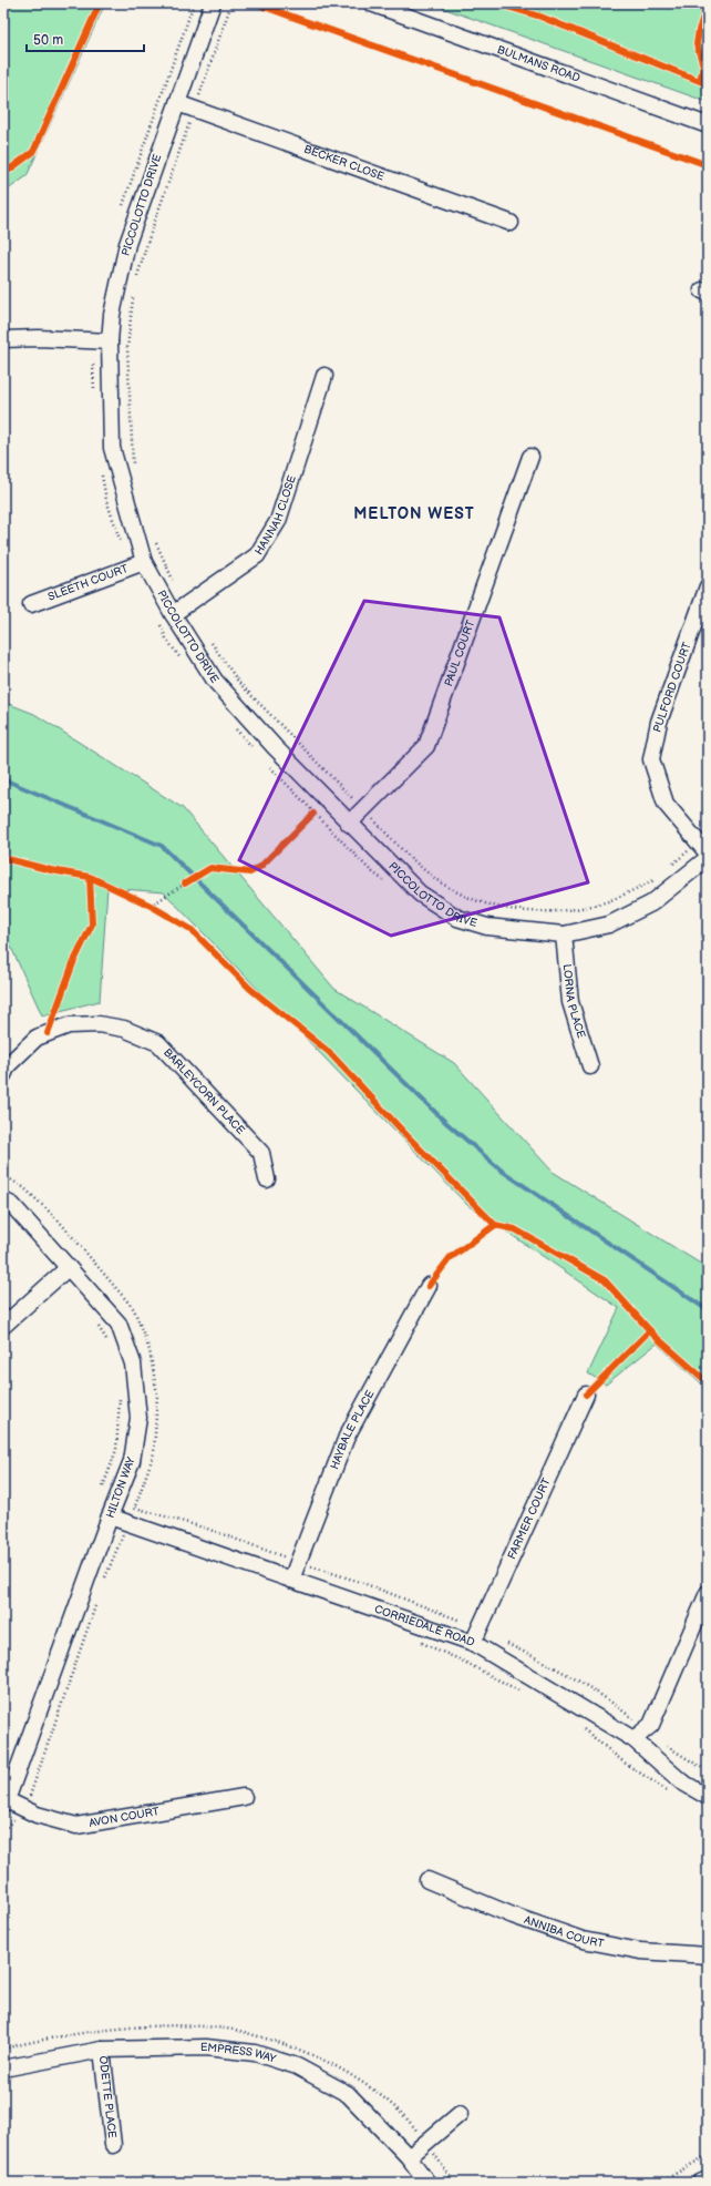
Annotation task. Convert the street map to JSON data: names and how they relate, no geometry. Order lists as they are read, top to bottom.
{
  "streets": {
    "street": [
      "BULMANS ROAD",
      "BECKER CLOSE",
      "PICCOLOTTO DRIVE",
      "HANNAH CLOSE",
      "SLEETH COURT",
      "PAUL COURT",
      "PULFORD COURT",
      "LORNA PLACE",
      "BARLEYCORN PLACE",
      "HAYBALE PLACE",
      "HILTON WAY",
      "FARMER COURT",
      "CORRIEDALE ROAD",
      "AVON COURT",
      "ANNIBA COURT",
      "EMPRESS WAY",
      "ODETTE PLACE"
    ]
  },
  "crossings": [
    ["BECKER CLOSE", "PICCOLOTTO DRIVE"],
    ["PICCOLOTTO DRIVE", "HANNAH CLOSE"],
    ["PICCOLOTTO DRIVE", "SLEETH COURT"],
    ["PICCOLOTTO DRIVE", "PAUL COURT"],
    ["PICCOLOTTO DRIVE", "LORNA PLACE"],
    ["HAYBALE PLACE", "CORRIEDALE ROAD"],
    ["HILTON WAY", "CORRIEDALE ROAD"],
    ["HILTON WAY", "AVON COURT"],
    ["FARMER COURT", "CORRIEDALE ROAD"],
    ["EMPRESS WAY", "ODETTE PLACE"]
  ],
  "districts": ["MELTON WEST"],
  "scale_bar": "50 m"
}
